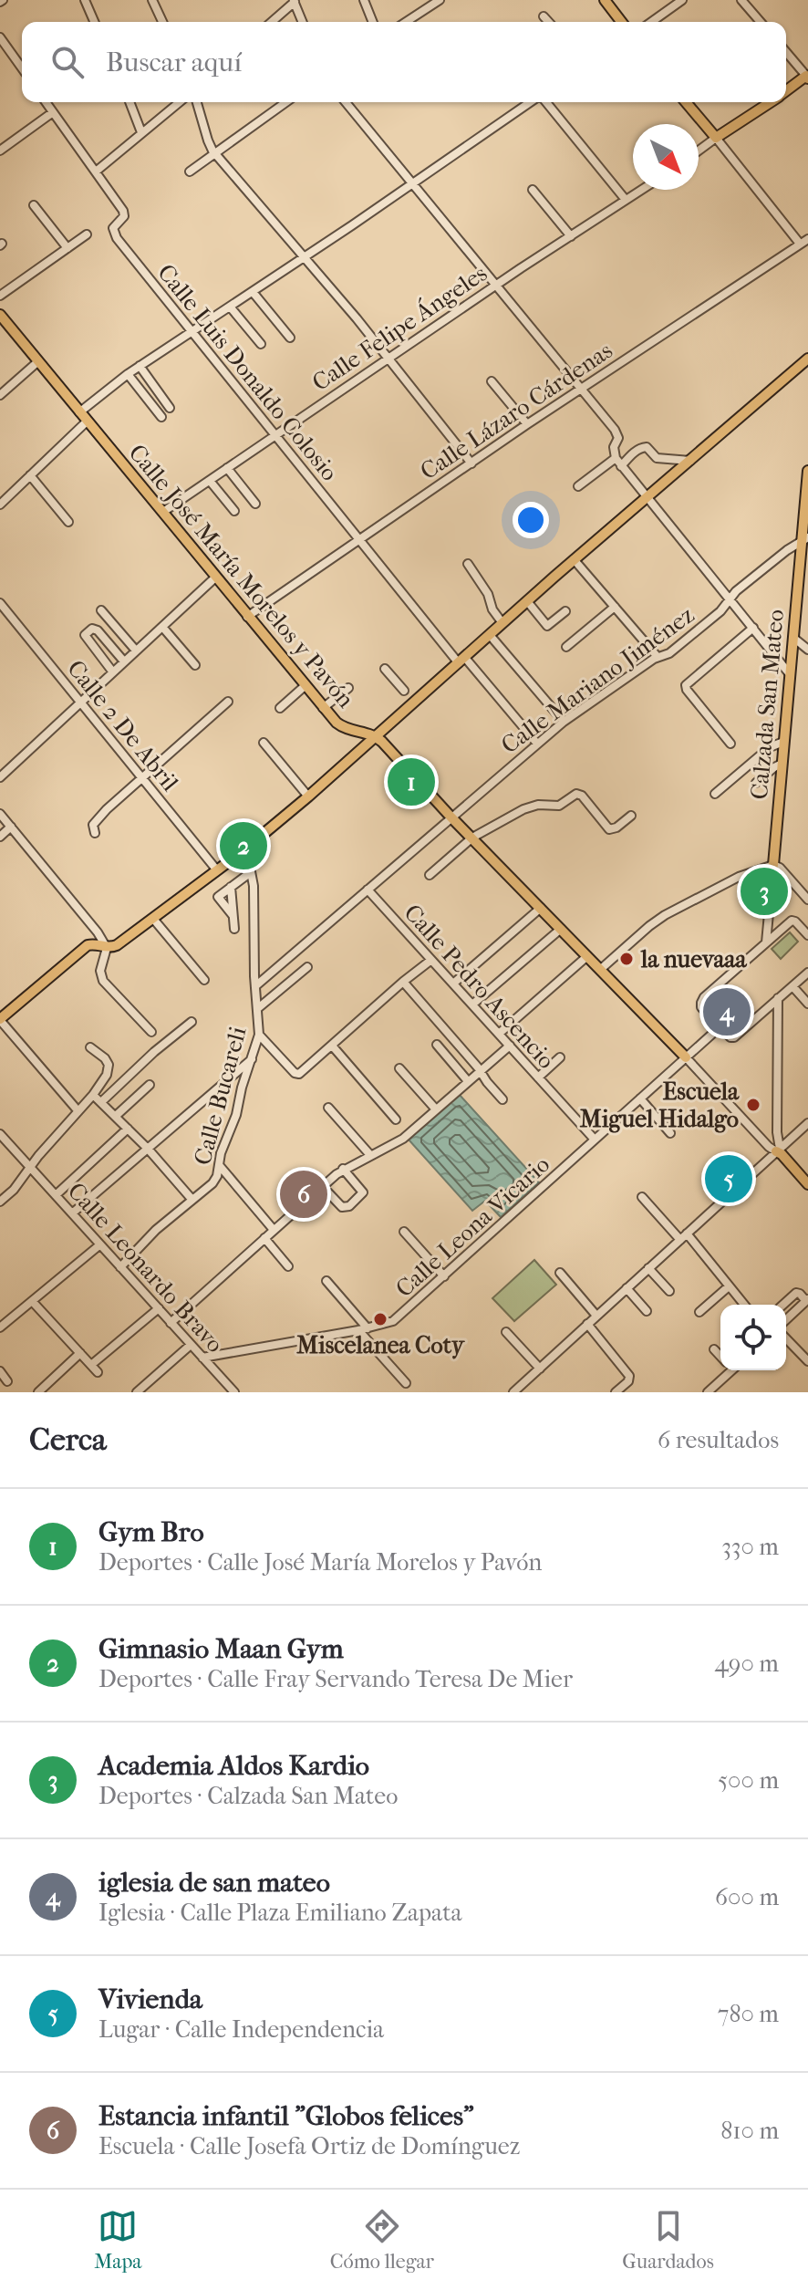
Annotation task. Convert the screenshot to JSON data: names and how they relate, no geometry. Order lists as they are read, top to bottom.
{
  "streets": {
    "main road": ["Calle José María Morelos y Pavón", "Calzada San Mateo"],
    "street": [
      "Calle Felipe Ángeles",
      "Calle Luis Donaldo Colosio",
      "Calle Lázaro Cárdenas",
      "Calle Mariano Jiménez",
      "Calle 2 De Abril",
      "Calle Pedro Ascencio",
      "Calle Bucareli",
      "Calle Leona Vicario",
      "Calle Leonardo Bravo"
    ]
  },
  "crossings": [
    ["Calle Felipe Ángeles", "Calle Luis Donaldo Colosio"],
    ["Calle Felipe Ángeles", "Calle José María Morelos y Pavón"],
    ["Calle Luis Donaldo Colosio", "Calle Lázaro Cárdenas"],
    ["Calle Luis Donaldo Colosio", "Calle Mariano Jiménez"],
    ["Calle Lázaro Cárdenas", "Calle José María Morelos y Pavón"],
    ["Calle José María Morelos y Pavón", "Calle Mariano Jiménez"],
    ["Calle José María Morelos y Pavón", "Calle Leona Vicario"],
    ["Calle Mariano Jiménez", "Calzada San Mateo"],
    ["Calle Mariano Jiménez", "Calle Pedro Ascencio"],
    ["Calle Mariano Jiménez", "Calle Bucareli"],
    ["Calle Pedro Ascencio", "Calle Leona Vicario"],
    ["Calle Bucareli", "Calle Leonardo Bravo"],
    ["Calle Leona Vicario", "Calle Leonardo Bravo"]
  ],
  "places": ["la nuevaaa", "Escuela Miguel Hidalgo", "Miscelanea Coty"],
  "north": "bottom right",
  "page": {
    "search": "Buscar aquí",
    "pins": [
      "1",
      "2",
      "3",
      "4",
      "5",
      "6"
    ],
    "heading": ["Cerca", "6 resultados"],
    "list": [
      {
        "mark": "1",
        "name": "Gym Bro",
        "note": "Deportes · Calle José María Morelos y Pavón",
        "value": "330 m"
      },
      {
        "mark": "2",
        "name": "Gimnasio Maan Gym",
        "note": "Deportes · Calle Fray Servando Teresa De Mier",
        "value": "490 m"
      },
      {
        "mark": "3",
        "name": "Academia Aldos Kardio",
        "note": "Deportes · Calzada San Mateo",
        "value": "500 m"
      },
      {
        "mark": "4",
        "name": "iglesia de san mateo",
        "note": "Iglesia · Calle Plaza Emiliano Zapata",
        "value": "600 m"
      },
      {
        "mark": "5",
        "name": "Vivienda",
        "note": "Lugar · Calle Independencia",
        "value": "780 m"
      },
      {
        "mark": "6",
        "name": "Estancia infantil \"Globos felices\"",
        "note": "Escuela · Calle Josefa Ortiz de Domínguez",
        "value": "810 m"
      }
    ],
    "nav": ["Mapa", "Cómo llegar", "Guardados"]
  }
}
